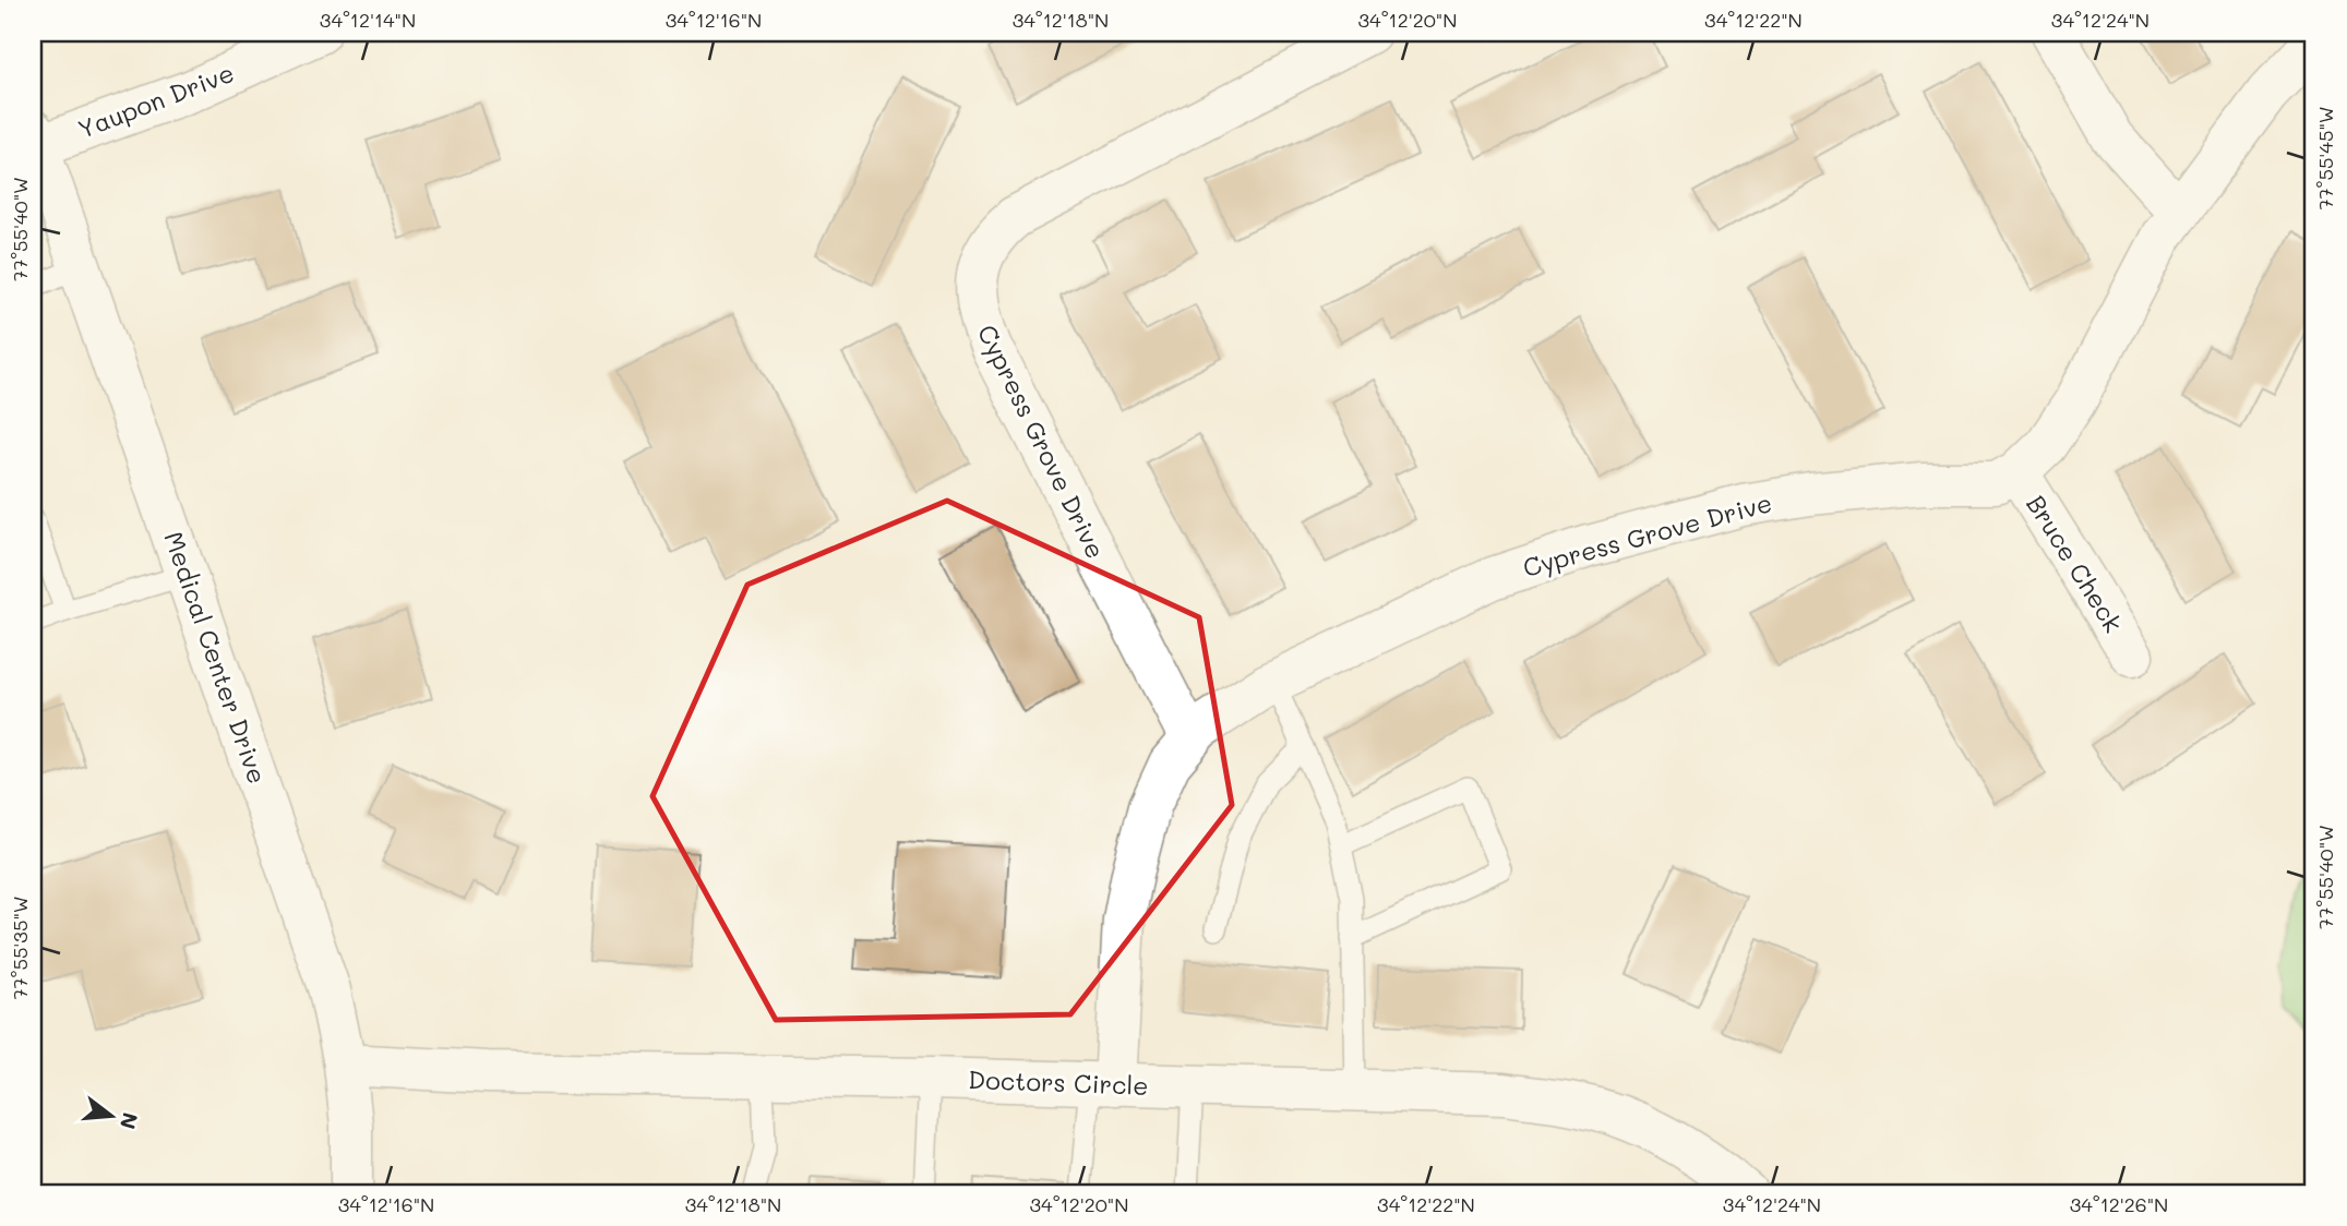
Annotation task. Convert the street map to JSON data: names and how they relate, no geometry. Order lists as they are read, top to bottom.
{
  "streets": {
    "street": [
      "Yaupon Drive",
      "Cypress Grove Drive",
      "Bruce Check",
      "Medical Center Drive",
      "Doctors Circle"
    ]
  },
  "crossings": [
    ["Yaupon Drive", "Medical Center Drive"],
    ["Cypress Grove Drive", "Bruce Check"],
    ["Cypress Grove Drive", "Doctors Circle"],
    ["Medical Center Drive", "Doctors Circle"]
  ],
  "north": "right",
  "coordinates": [
    "34°12'14\"N",
    "34°12'16\"N",
    "34°12'18\"N",
    "34°12'20\"N",
    "34°12'22\"N",
    "34°12'24\"N",
    "77°55'45\"W",
    "77°55'40\"W",
    "77°55'35\"W",
    "34°12'26\"N"
  ]
}
